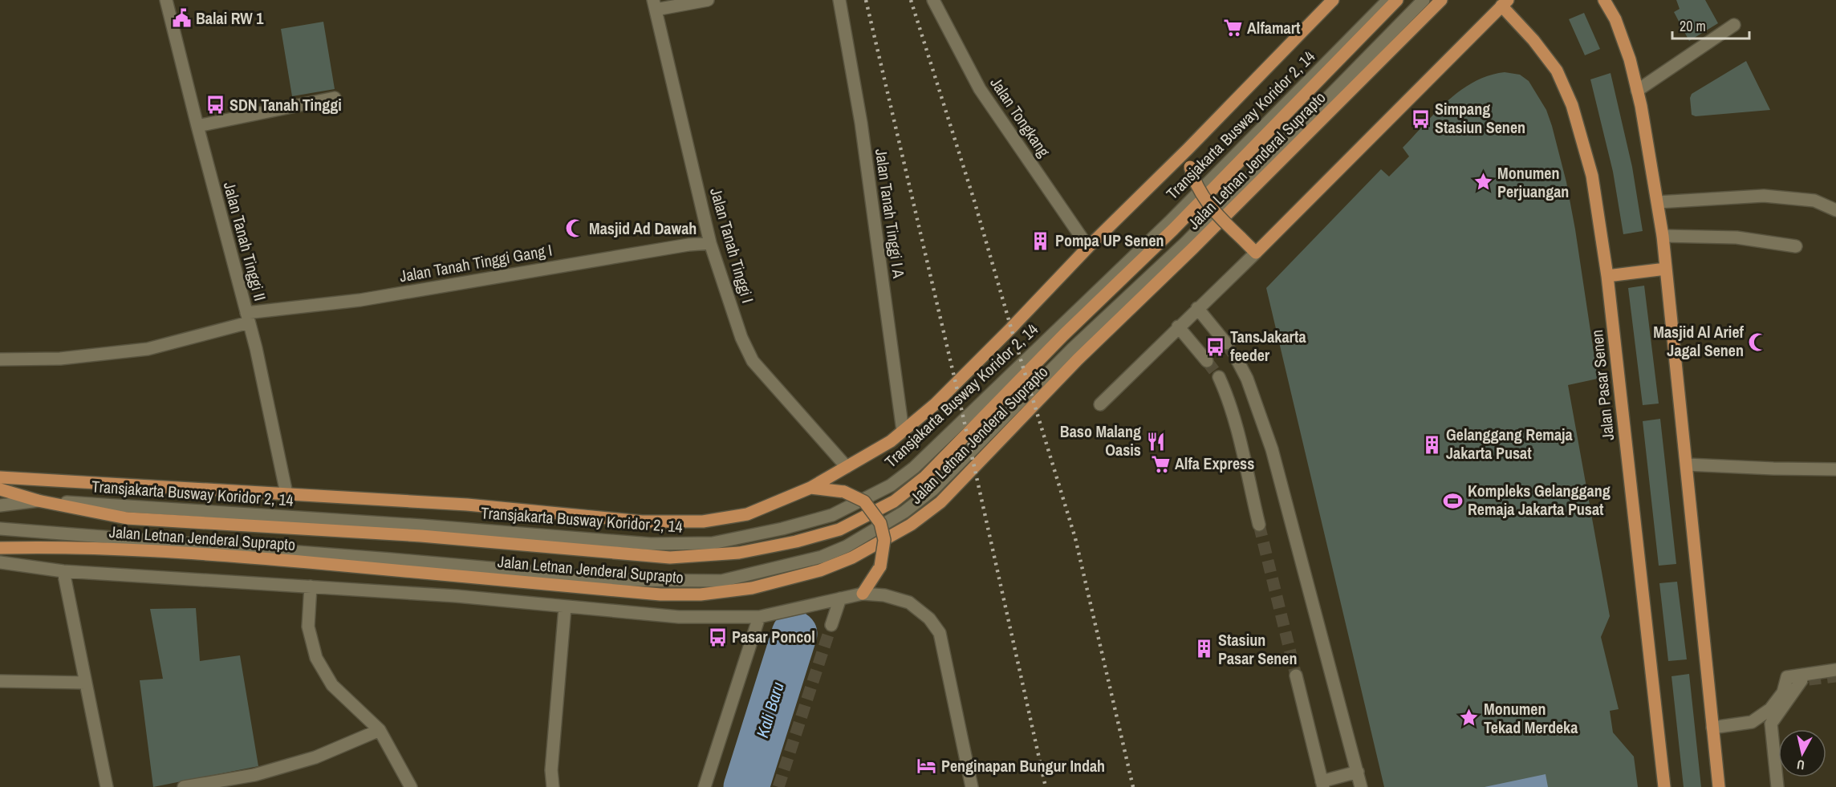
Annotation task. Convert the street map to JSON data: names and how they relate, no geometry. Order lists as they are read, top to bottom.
{
  "streets": {
    "main road": ["Jalan Letnan Jenderal Suprapto", "Jalan Pasar Senen"],
    "street": [
      "Jalan Tongkang",
      "Transjakarta Busway Koridor 2, 14",
      "Jalan Tanah Tinggi I A",
      "Jalan Tanah Tinggi II",
      "Jalan Tanah Tinggi I",
      "Jalan Tanah Tinggi Gang I"
    ]
  },
  "crossings": [
    ["Transjakarta Busway Koridor 2, 14", "Jalan Letnan Jenderal Suprapto"],
    ["Jalan Tanah Tinggi II", "Jalan Tanah Tinggi Gang I"],
    ["Jalan Tanah Tinggi I", "Jalan Tanah Tinggi Gang I"]
  ],
  "water": ["Kali Baru"],
  "places": {
    "public building": ["Balai RW 1"],
    "supermarket": ["Alfamart", "Alfa Express"],
    "bus stop": [
      "SDN Tanah Tinggi",
      "Simpang Stasiun Senen",
      "TansJakarta feeder",
      "Pasar Poncol"
    ],
    "place": ["Monumen Perjuangan", "Monumen Tekad Merdeka"],
    "mosque": ["Masjid Ad Dawah", "Masjid Al Arief Jagal Senen"],
    "building": ["Pompa UP Senen", "Gelanggang Remaja Jakarta Pusat", "Stasiun Pasar Senen"],
    "restaurant": ["Baso Malang Oasis"],
    "sports": ["Kompleks Gelanggang Remaja Jakarta Pusat"],
    "hotel": ["Penginapan Bungur Indah"]
  },
  "scale_bar": "20 m",
  "north": "bottom"
}
